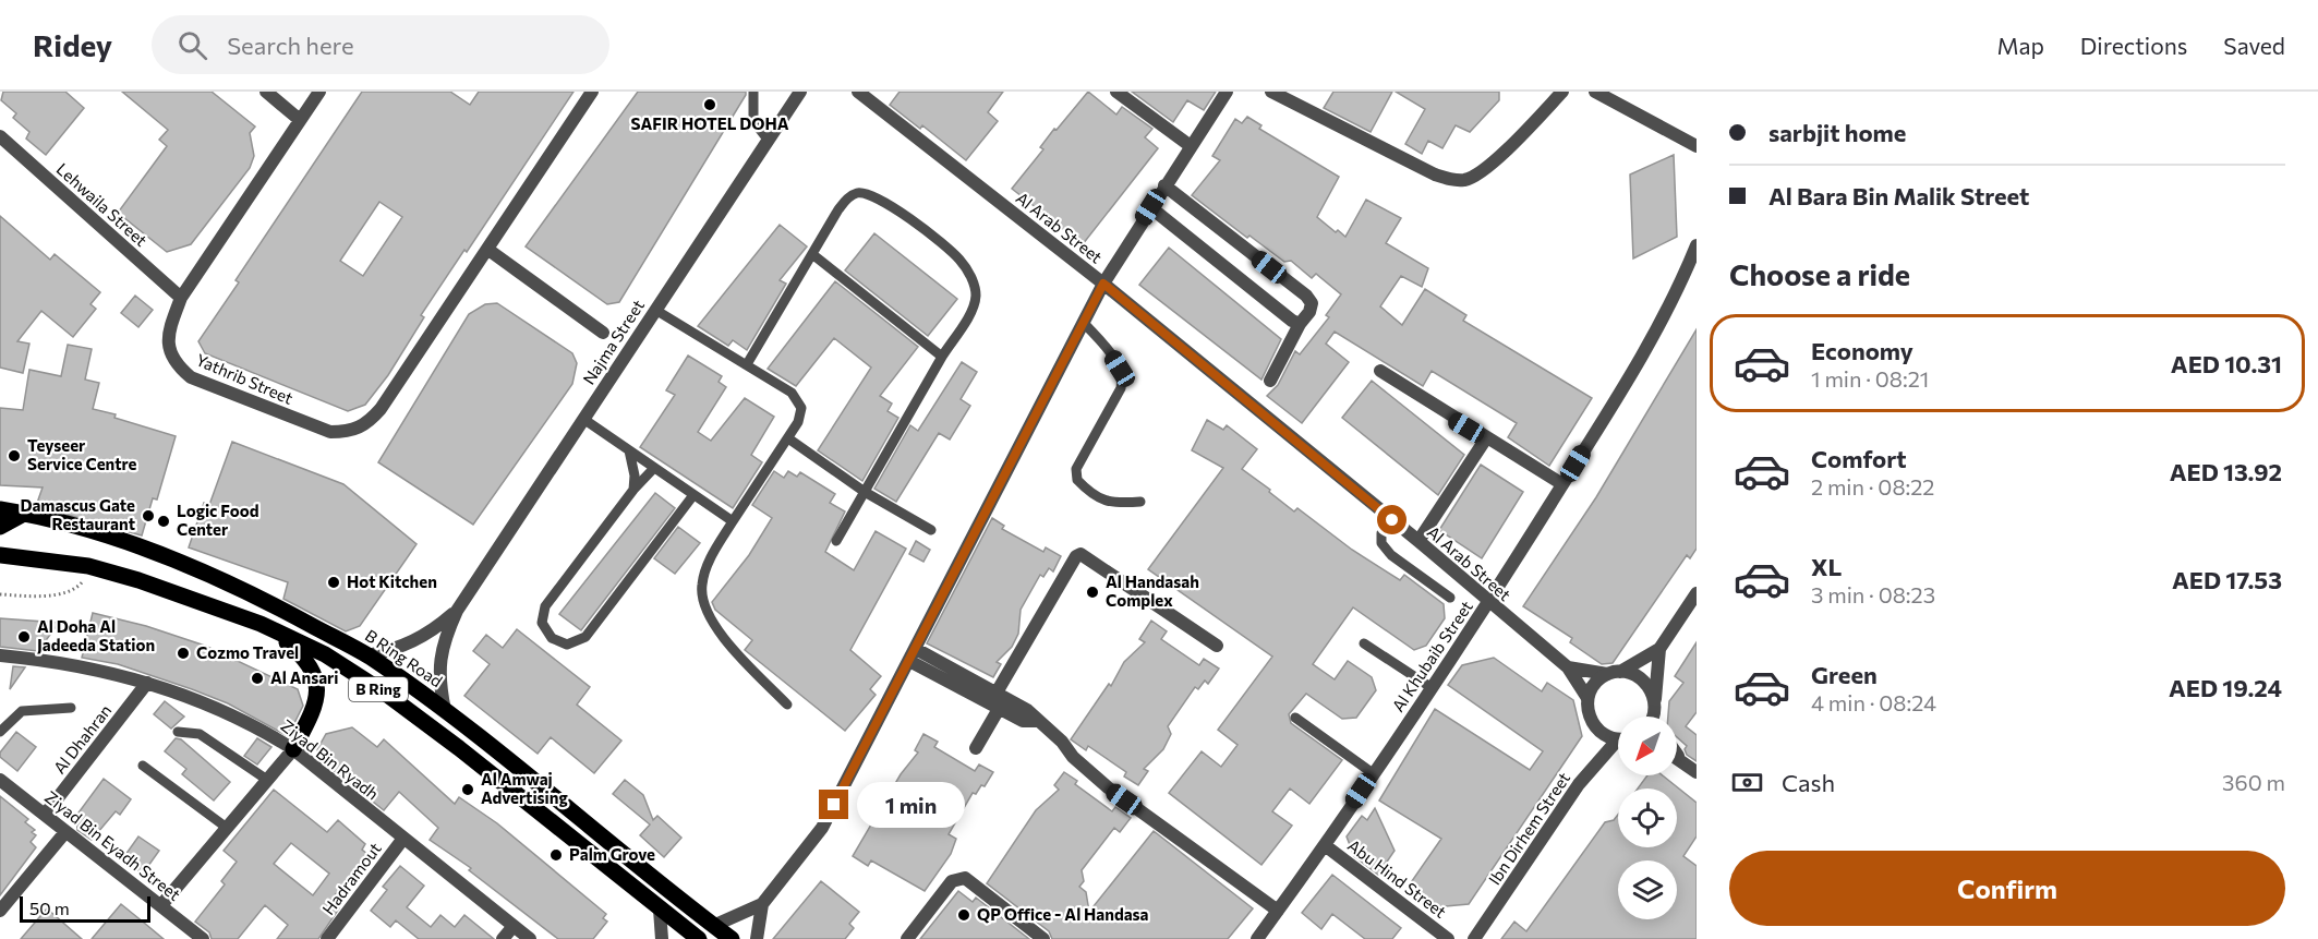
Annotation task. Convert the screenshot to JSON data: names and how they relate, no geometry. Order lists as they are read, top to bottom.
{
  "streets": {
    "main road": ["B Ring Road", "B Ring"],
    "street": [
      "Lehwaila Street",
      "Al Arab Street",
      "Najma Street",
      "Yathrib Street",
      "Al Khubaib Street",
      "Al Dhahran",
      "Ziyad Bin Ryadh",
      "Ibn Dirhem Street",
      "Ziyad Bin Eyadh Street",
      "Hadramout",
      "Abu Hind Street"
    ]
  },
  "crossings": [
    ["Lehwaila Street", "Yathrib Street"],
    ["Al Arab Street", "Al Khubaib Street"],
    ["Najma Street", "B Ring Road"],
    ["Al Khubaib Street", "Abu Hind Street"],
    ["Al Dhahran", "Ziyad Bin Ryadh"],
    ["Al Dhahran", "Ziyad Bin Eyadh Street"],
    ["Ziyad Bin Ryadh", "Hadramout"]
  ],
  "places": [
    "SAFIR HOTEL DOHA",
    "Teyseer Service Centre",
    "Damascus Gate Restaurant",
    "Logic Food Center",
    "Hot Kitchen",
    "Al Handasah Complex",
    "Al Doha Al Jadeeda Station",
    "Cozmo Travel",
    "Al Ansari",
    "Al Amwaj Advertising",
    "Palm Grove",
    "QP Office - Al Handasa"
  ],
  "scale_bar": "50 m",
  "north": "bottom left",
  "page": {
    "header": "Ridey",
    "search": "Search here",
    "nav": ["Map", "Directions", "Saved"],
    "banner": ["sarbjit home", "Al Bara Bin Malik Street"],
    "heading": "Choose a ride",
    "list": [
      {
        "name": "Economy",
        "note": "1 min · 08:21",
        "value": "AED 10.31"
      },
      {
        "name": "Comfort",
        "note": "2 min · 08:22",
        "value": "AED 13.92"
      },
      {
        "name": "XL",
        "note": "3 min · 08:23",
        "value": "AED 17.53"
      },
      {
        "name": "Green",
        "note": "4 min · 08:24",
        "value": "AED 19.24"
      }
    ],
    "pay": ["Cash", "360 m"],
    "bubble": "1 min",
    "buttons": "Confirm",
    "scale": "50 m"
  }
}
